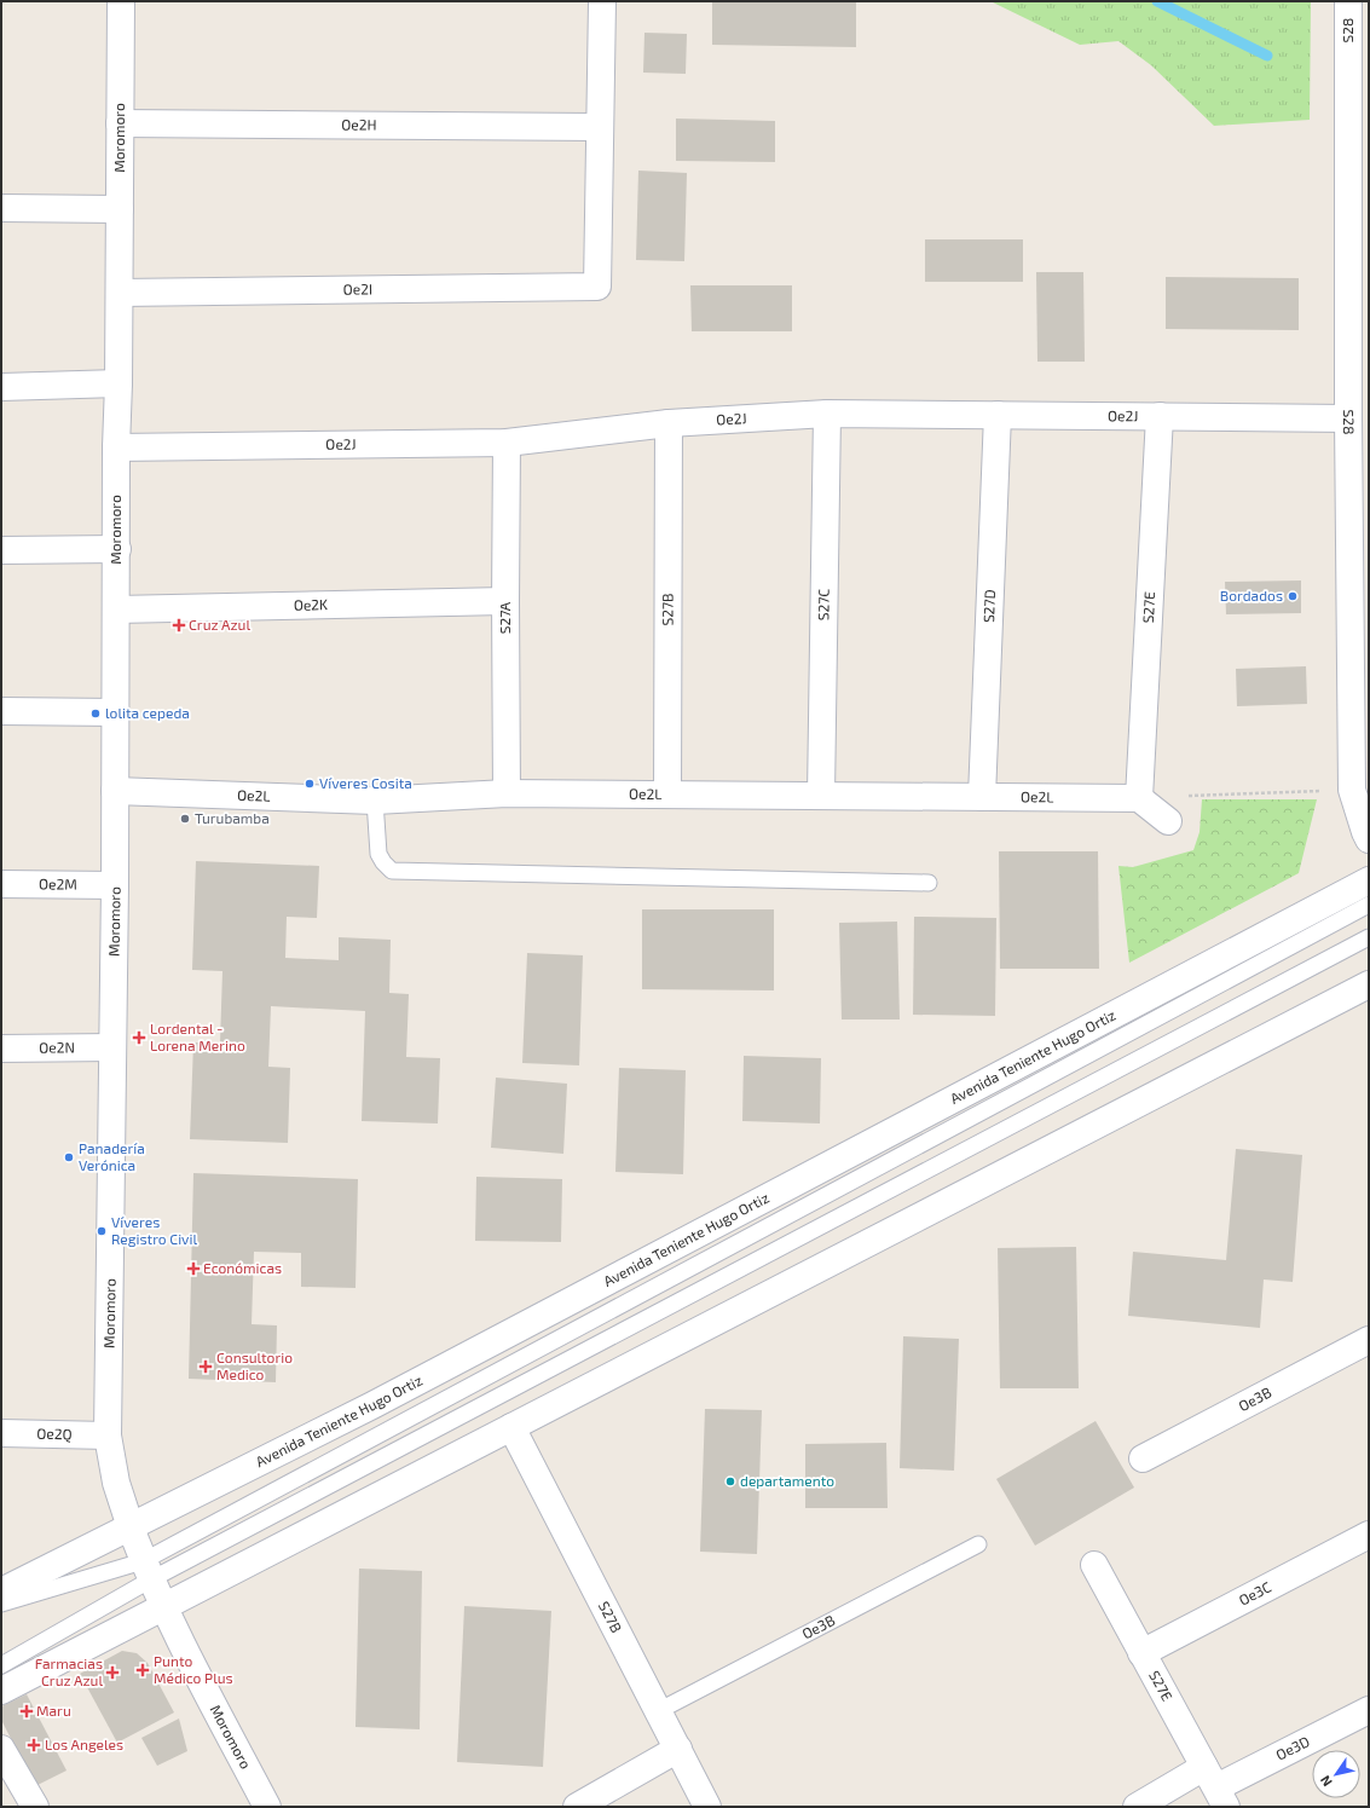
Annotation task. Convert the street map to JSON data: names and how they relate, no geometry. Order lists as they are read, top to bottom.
{
  "streets": {
    "street": [
      "S28",
      "Oe2H",
      "Moromoro",
      "Oe2I",
      "Oe2J",
      "Oe2K",
      "S27C",
      "S27D",
      "S27E",
      "S27B",
      "S27A",
      "Oe2L",
      "Oe2M",
      "Oe2N",
      "Avenida Teniente Hugo Ortiz",
      "Oe3B",
      "Oe2Q",
      "Oe3C",
      "Oe3D"
    ]
  },
  "crossings": [
    ["S28", "Oe2J"],
    ["Oe2H", "Moromoro"],
    ["Oe2H", "Oe2I"],
    ["Moromoro", "Oe2I"],
    ["Moromoro", "Oe2J"],
    ["Moromoro", "Oe2K"],
    ["Moromoro", "Oe2L"],
    ["Moromoro", "Oe2M"],
    ["Moromoro", "Oe2N"],
    ["Moromoro", "Avenida Teniente Hugo Ortiz"],
    ["Moromoro", "Oe2Q"],
    ["Oe2J", "S27C"],
    ["Oe2J", "S27D"],
    ["Oe2J", "S27E"],
    ["Oe2J", "S27B"],
    ["Oe2J", "S27A"],
    ["Oe2K", "S27A"],
    ["S27C", "Oe2L"],
    ["S27D", "Oe2L"],
    ["S27E", "Oe2L"],
    ["S27E", "Oe3C"],
    ["S27E", "Oe3D"],
    ["S27B", "Oe2L"],
    ["S27B", "Oe3B"],
    ["S27A", "Oe2L"]
  ],
  "places": {
    "other": [
      "Bordados",
      "lolita cepeda",
      "Víveres Cosita",
      "Turubamba",
      "Panadería Verónica",
      "Víveres Registro Civil",
      "departamento"
    ],
    "health": [
      "Cruz Azul",
      "Lordental - Lorena Merino",
      "Económicas",
      "Consultorio Medico",
      "Punto Médico Plus",
      "Farmacias Cruz Azul",
      "Maru",
      "Los Angeles"
    ]
  },
  "north": "bottom left"
}
